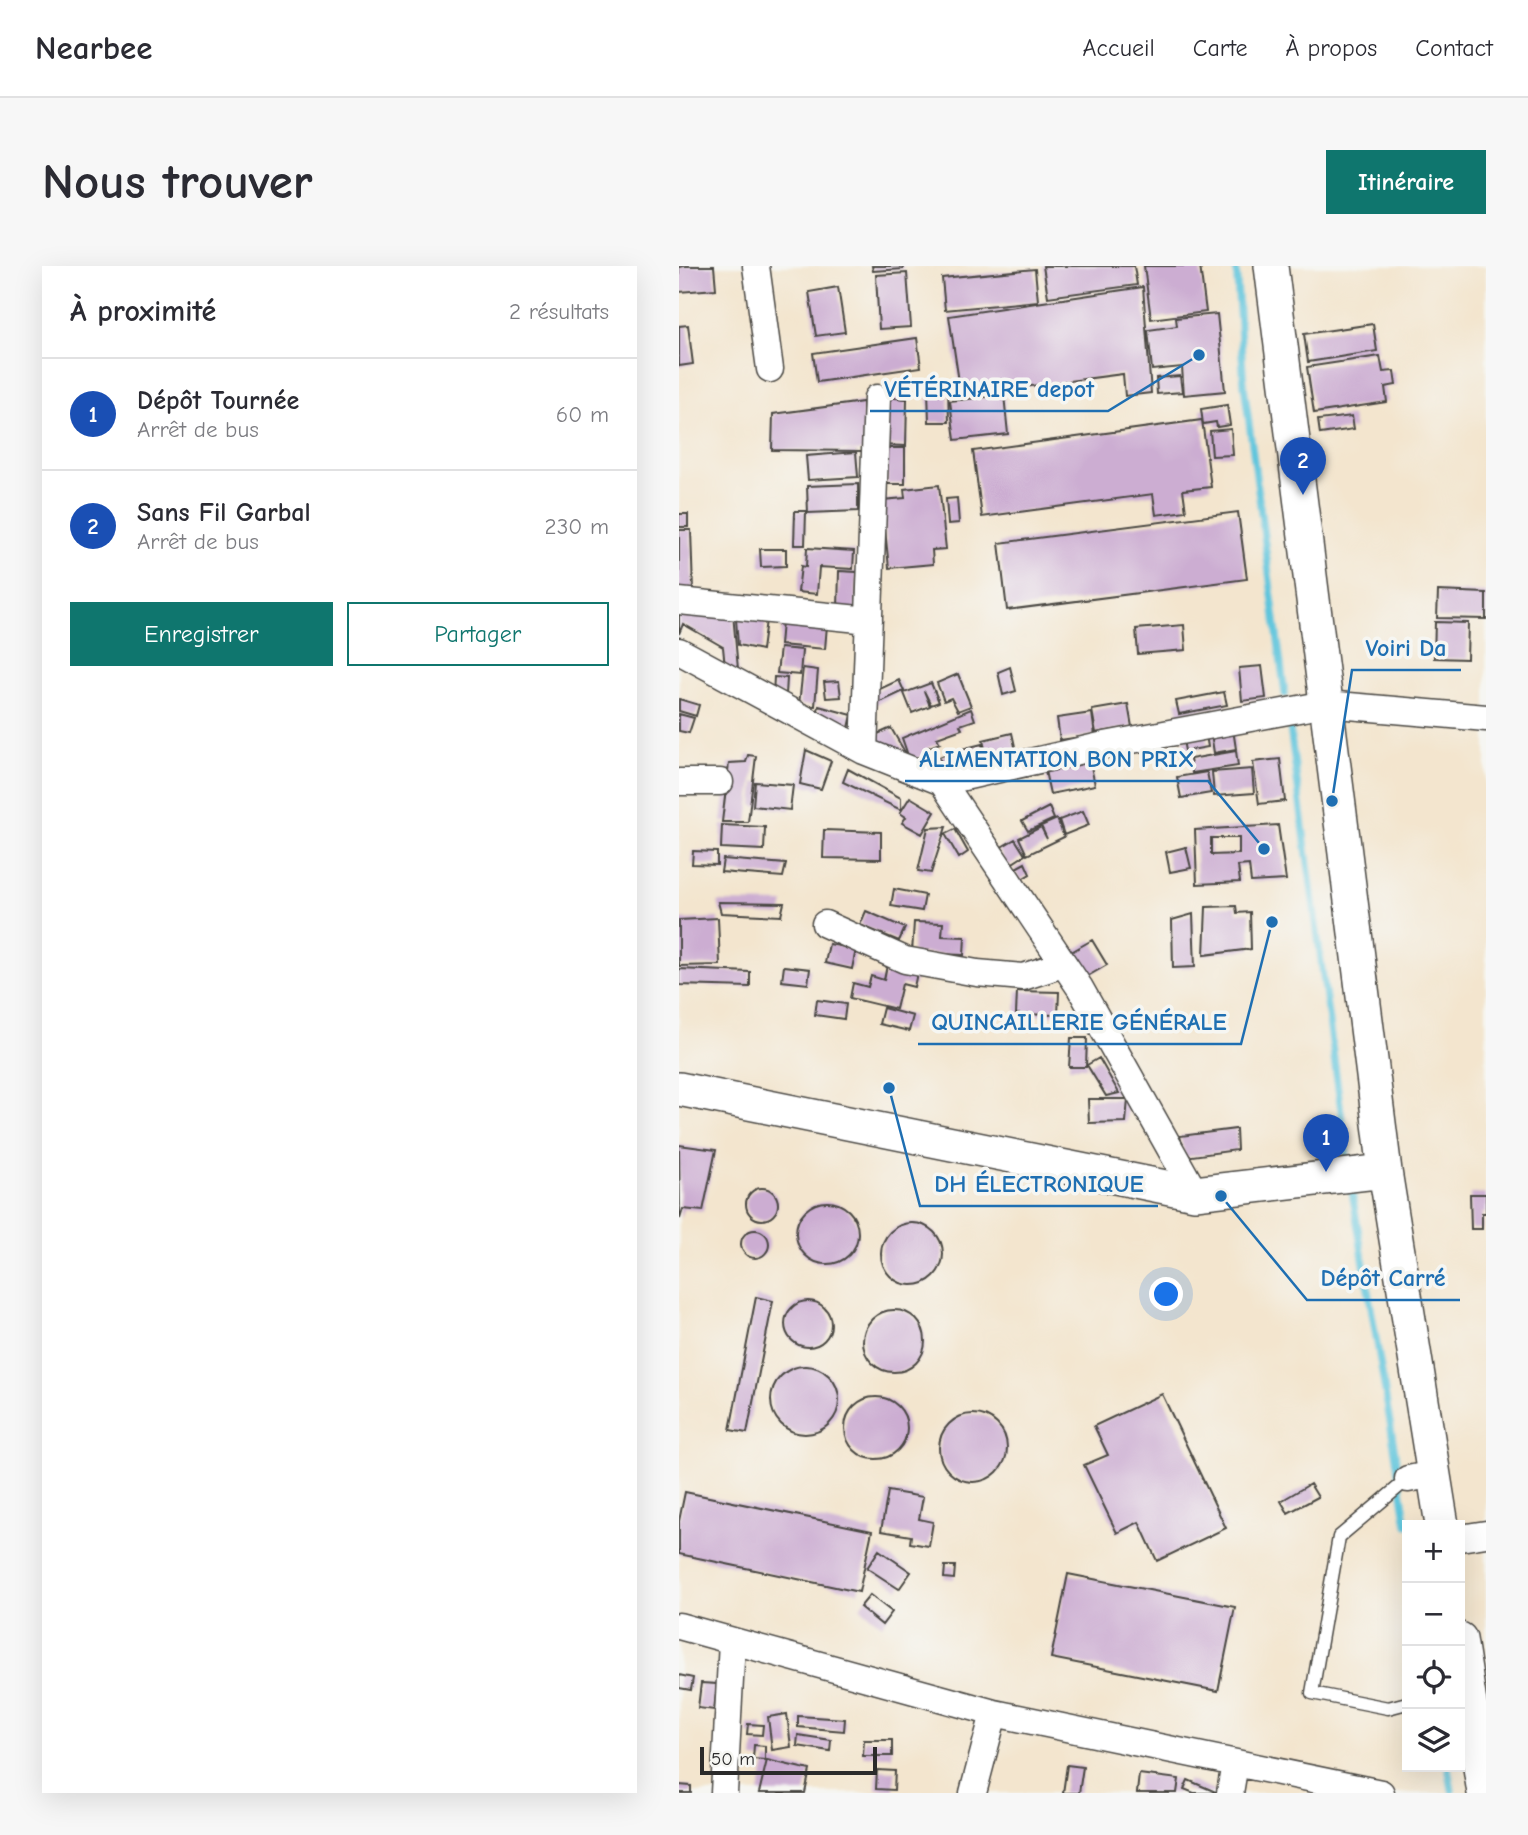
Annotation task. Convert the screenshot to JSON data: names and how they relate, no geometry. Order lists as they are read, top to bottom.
{
  "places": [
    "VÉTÉRINAIRE depot",
    "Voiri Da",
    "ALIMENTATION BON PRIX",
    "QUINCAILLERIE GÉNÉRALE",
    "DH ÉLECTRONIQUE",
    "Dépôt Carré"
  ],
  "scale_bar": "50 m",
  "page": {
    "header": "Nearbee",
    "nav": [
      "Accueil",
      "Carte",
      "À propos",
      "Contact"
    ],
    "buttons": [
      "Itinéraire",
      ["Enregistrer", "Partager"]
    ],
    "title": "Nous trouver",
    "heading": ["À proximité", "2 résultats"],
    "list": [
      {
        "mark": "1",
        "name": "Dépôt Tournée",
        "note": "Arrêt de bus",
        "value": "60 m"
      },
      {
        "mark": "2",
        "name": "Sans Fil Garbal",
        "note": "Arrêt de bus",
        "value": "230 m"
      }
    ],
    "pins": ["2", "1"],
    "map_buttons": ["+", "−"],
    "scale": "50 m"
  }
}
